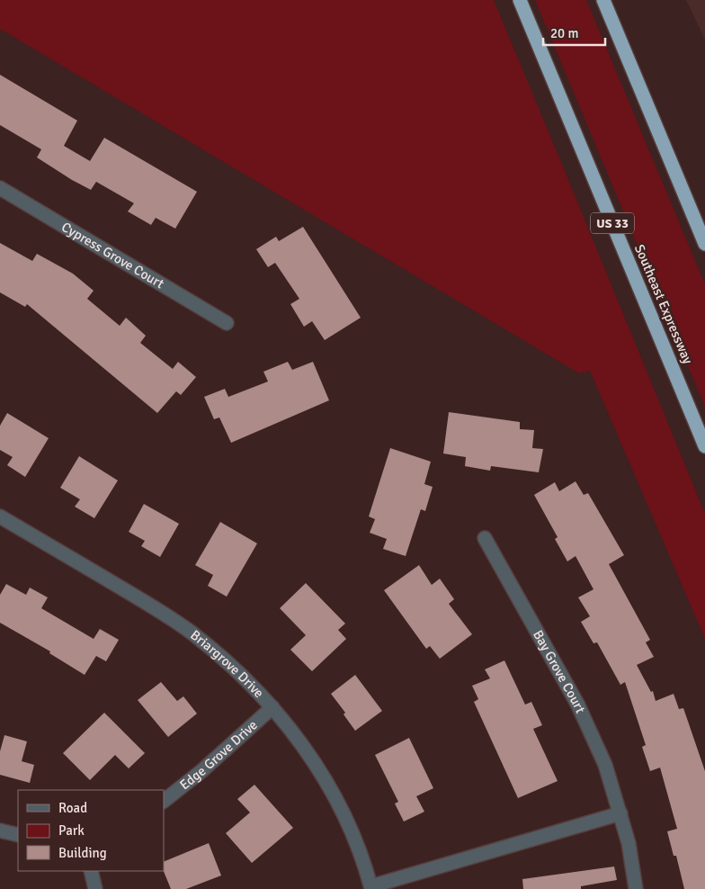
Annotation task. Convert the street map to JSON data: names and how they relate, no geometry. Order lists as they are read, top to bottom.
{
  "streets": {
    "highway": ["US 33", "Southeast Expressway"],
    "street": [
      "Cypress Grove Court",
      "Briargrove Drive",
      "Bay Grove Court",
      "Edge Grove Drive"
    ]
  },
  "crossings": [
    ["Briargrove Drive", "Edge Grove Drive"]
  ],
  "legend": ["Road", "Park", "Building"],
  "scale_bar": "20 m"
}
